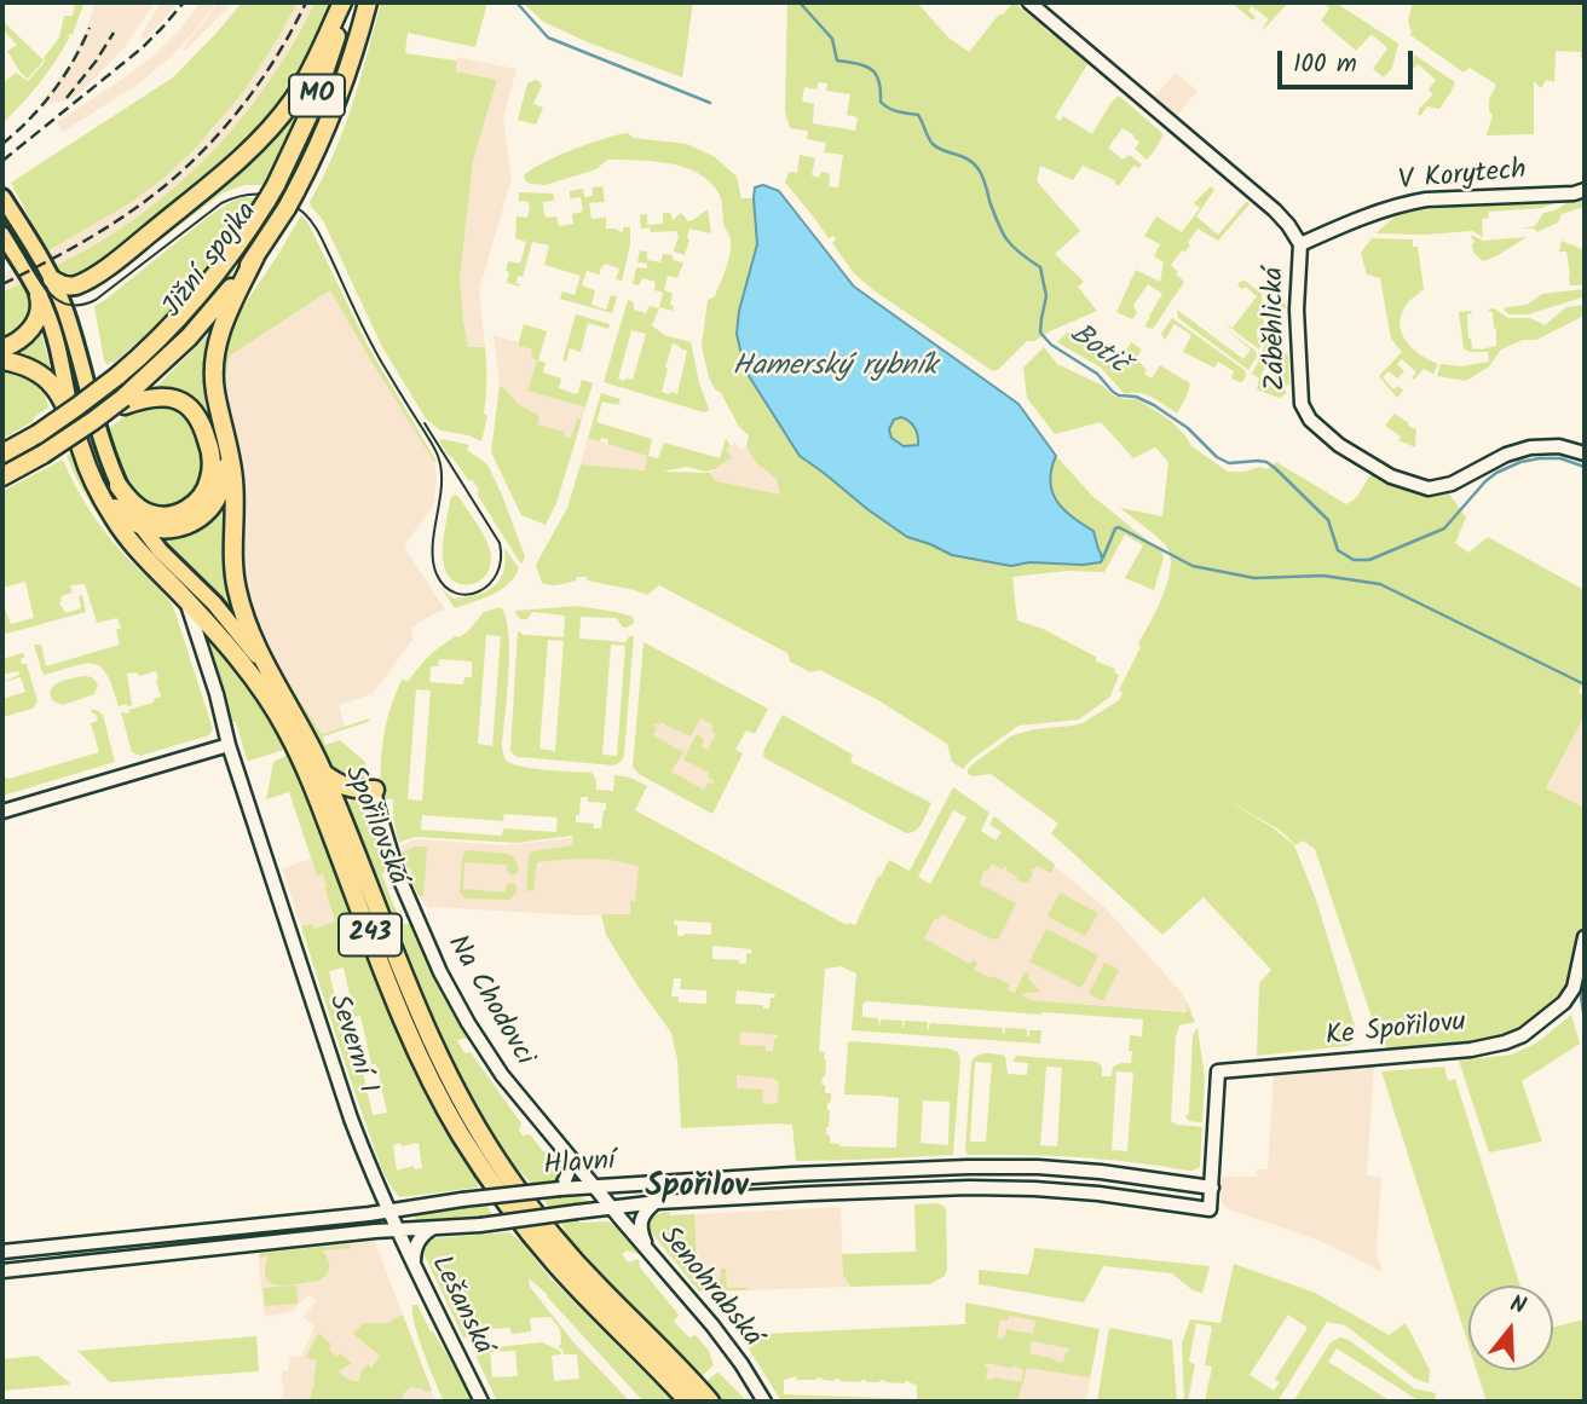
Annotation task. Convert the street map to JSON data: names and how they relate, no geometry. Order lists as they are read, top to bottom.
{
  "streets": {
    "highway": [
      "MO",
      "Jižní spojka",
      "Spořilovská",
      "243"
    ],
    "street": [
      "V Korytech",
      "Záběhlická",
      "Na Chodovci",
      "Ke Spořilovu",
      "Severní I",
      "Hlavní",
      "Senohrabská",
      "Lešanská"
    ]
  },
  "crossings": [
    ["V Korytech", "Záběhlická"],
    ["Spořilovská", "Severní I"],
    ["Na Chodovci", "Hlavní"],
    ["Na Chodovci", "Senohrabská"],
    ["Ke Spořilovu", "Hlavní"],
    ["Severní I", "Hlavní"],
    ["Severní I", "Lešanská"],
    ["Hlavní", "Senohrabská"],
    ["Hlavní", "Lešanská"]
  ],
  "districts": ["Spořilov"],
  "water": ["Botič", "Hamerský rybník"],
  "scale_bar": "100 m",
  "north": "top"
}
